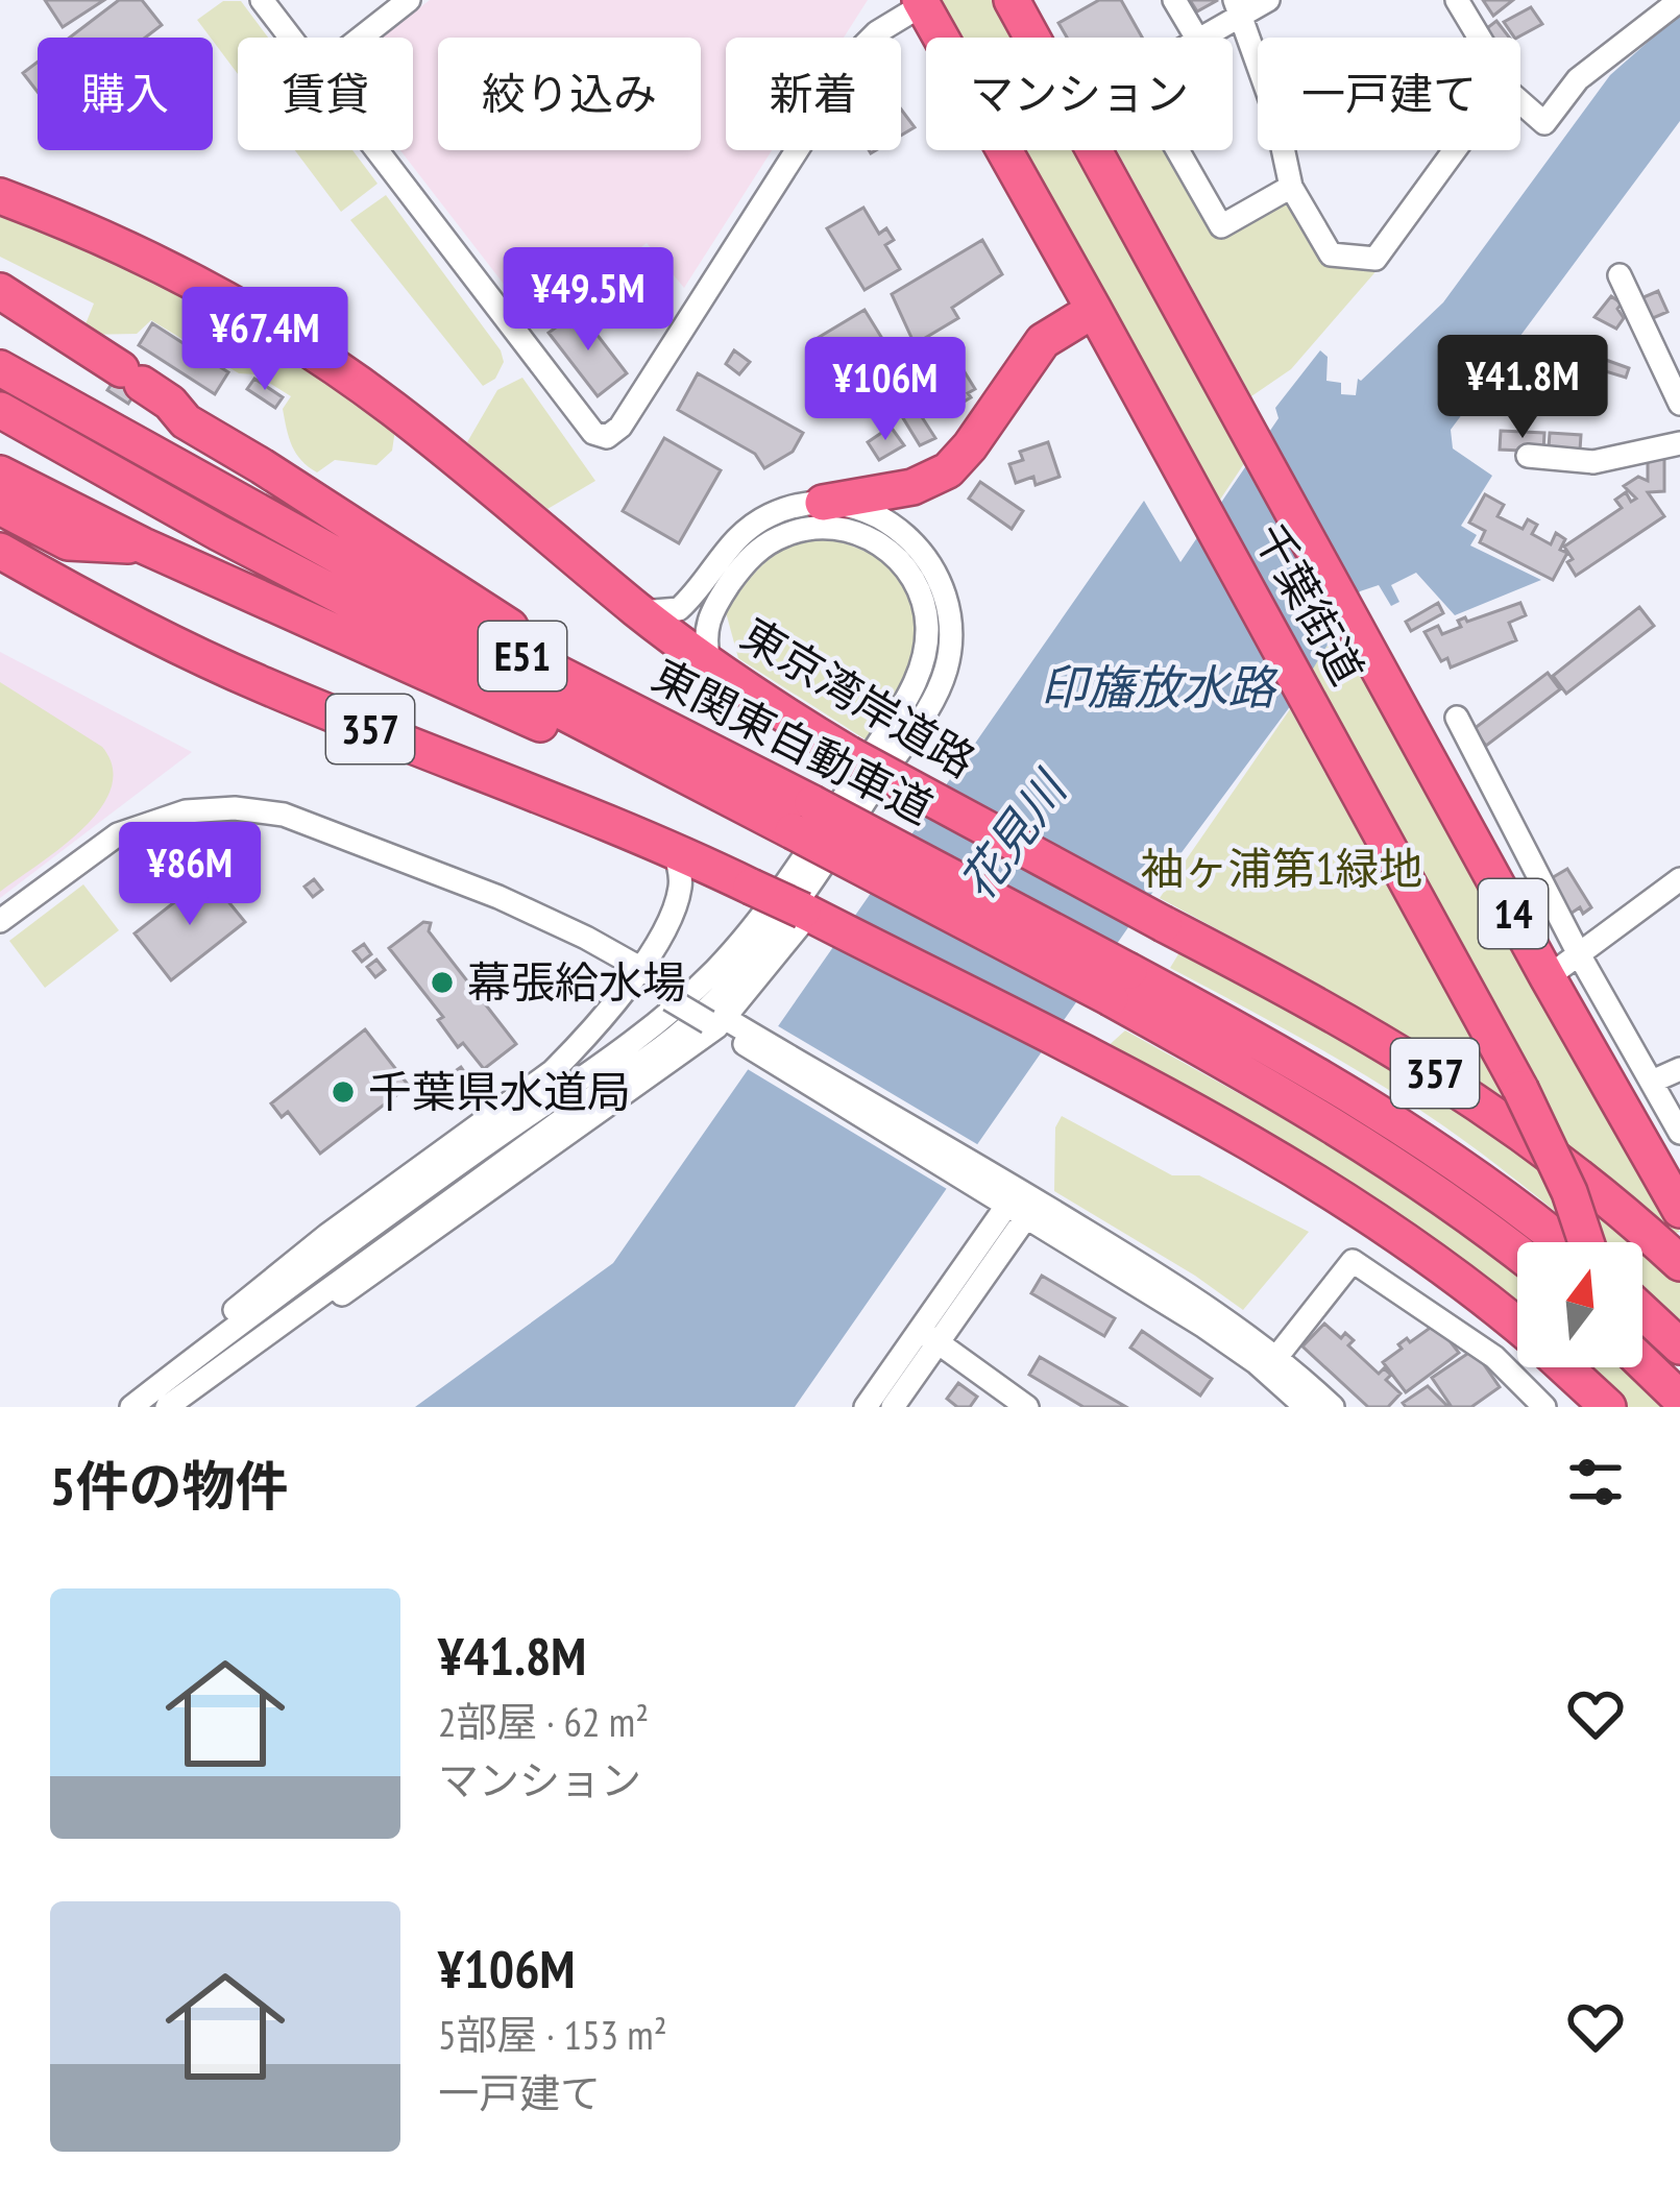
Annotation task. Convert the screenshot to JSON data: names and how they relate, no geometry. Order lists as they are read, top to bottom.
{
  "streets": {
    "highway": [
      "千葉街道",
      "E51",
      "東京湾岸道路",
      "357",
      "東関東自動車道",
      "14"
    ]
  },
  "water": ["印旛放水路", "花見川"],
  "parks": ["袖ヶ浦第1緑地"],
  "places": ["幕張給水場", "千葉県水道局"],
  "north": "top",
  "page": {
    "chip": [
      "購入",
      "賃貸",
      "絞り込み",
      "新着",
      "マンション",
      "一戸建て"
    ],
    "price": [
      "¥49.5M",
      "¥67.4M",
      "¥41.8M",
      "¥106M",
      "¥86M"
    ],
    "heading": "5件の物件",
    "list": [
      {
        "name": "¥41.8M",
        "note": "2部屋 · 62 m² · マンション"
      },
      {
        "name": "¥106M",
        "note": "5部屋 · 153 m² · 一戸建て"
      }
    ]
  }
}
